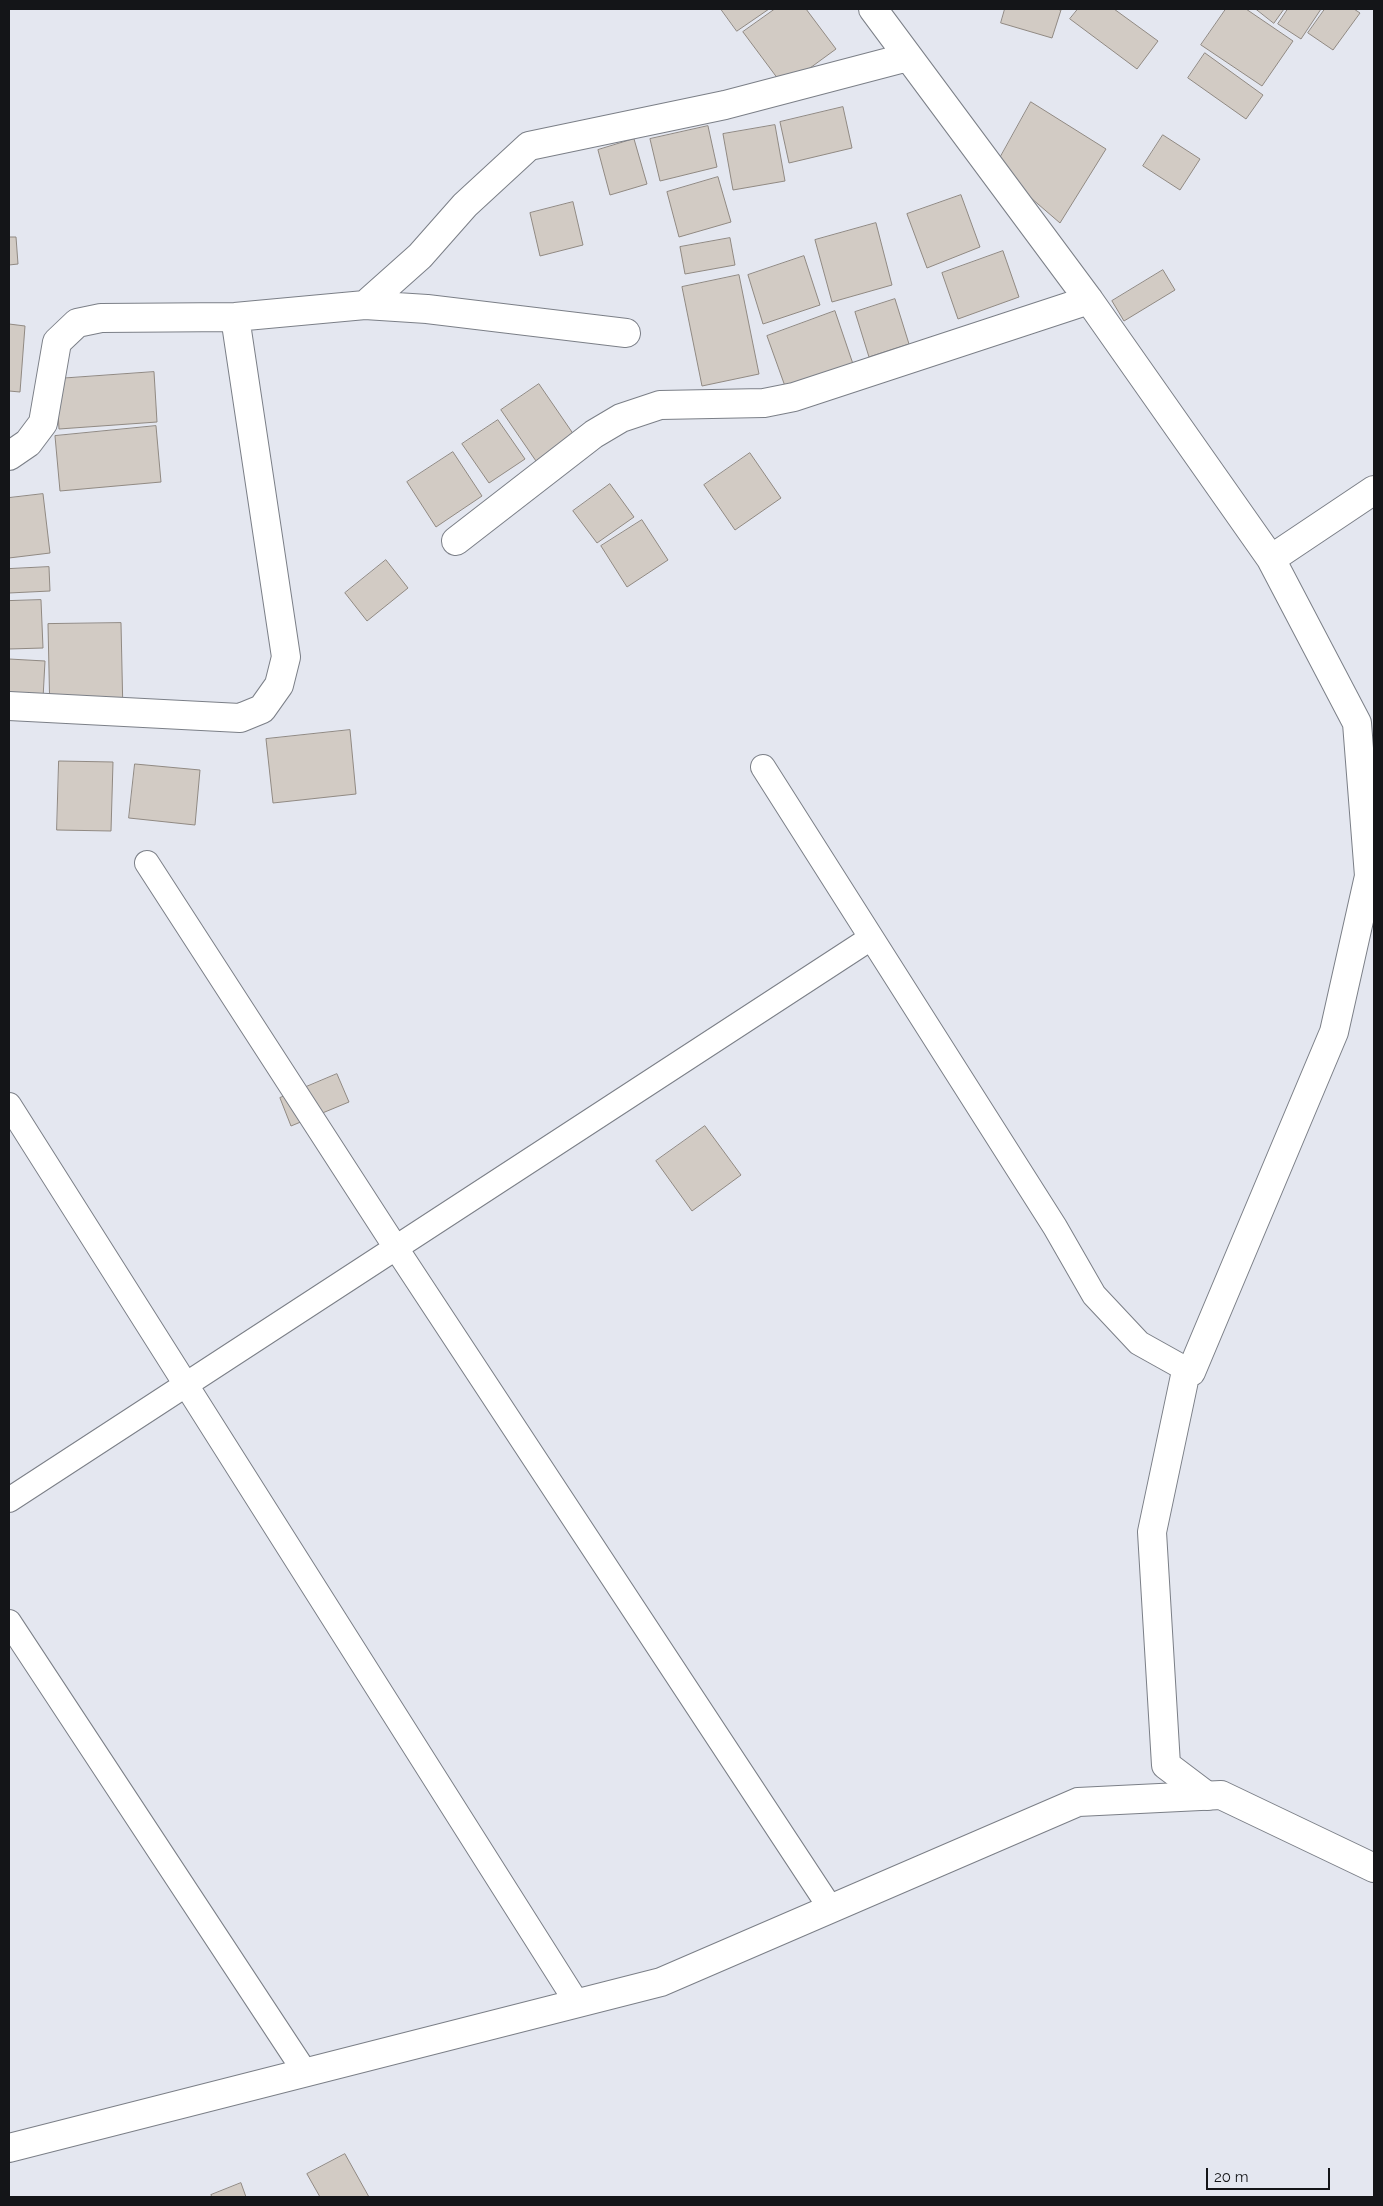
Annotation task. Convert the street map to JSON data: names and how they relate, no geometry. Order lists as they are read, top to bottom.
{
  "scale_bar": "20 m"
}
